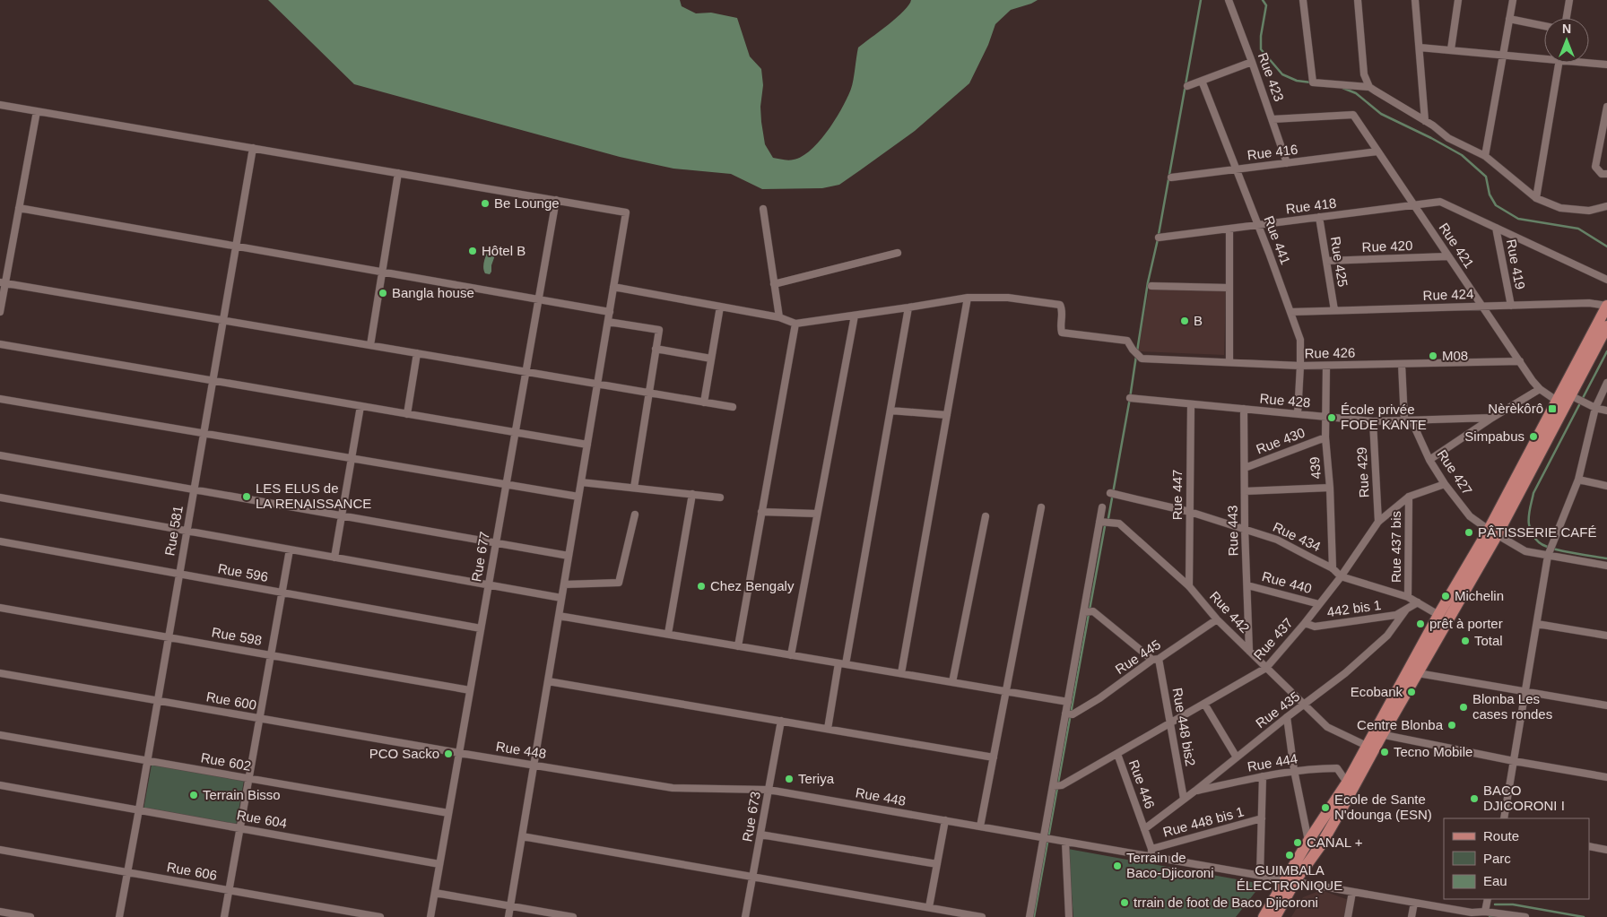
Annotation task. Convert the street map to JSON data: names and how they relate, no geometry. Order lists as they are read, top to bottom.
{
  "streets": {
    "street": [
      "Rue 423",
      "Rue 416",
      "Rue 418",
      "Rue 441",
      "Rue 421",
      "Rue 420",
      "Rue 425",
      "Rue 419",
      "Rue 424",
      "Rue 426",
      "Rue 428",
      "Rue 430",
      "439",
      "Rue 429",
      "Rue 427",
      "Rue 447",
      "Rue 581",
      "Rue 443",
      "Rue 434",
      "Rue 437 bis",
      "Rue 677",
      "Rue 596",
      "Rue 440",
      "442 bis 1",
      "Rue 442",
      "Rue 598",
      "Rue 437",
      "Rue 445",
      "Rue 600",
      "Rue 435",
      "Rue 448 bis2",
      "Rue 448",
      "Rue 602",
      "Rue 444",
      "Rue 446",
      "Rue 673",
      "Rue 604",
      "Rue 448 bis 1",
      "Rue 606"
    ]
  },
  "crossings": [
    ["Rue 423", "Rue 416"],
    ["Rue 423", "Rue 421"],
    ["Rue 416", "Rue 441"],
    ["Rue 416", "Rue 421"],
    ["Rue 418", "Rue 441"],
    ["Rue 418", "Rue 421"],
    ["Rue 418", "Rue 425"],
    ["Rue 418", "Rue 419"],
    ["Rue 441", "Rue 424"],
    ["Rue 441", "Rue 426"],
    ["Rue 441", "Rue 428"],
    ["Rue 421", "Rue 420"],
    ["Rue 421", "Rue 424"],
    ["Rue 421", "Rue 426"],
    ["Rue 421", "Rue 428"],
    ["Rue 420", "Rue 425"],
    ["Rue 425", "Rue 424"],
    ["Rue 419", "Rue 424"],
    ["Rue 426", "439"],
    ["Rue 426", "Rue 427"],
    ["Rue 428", "439"],
    ["Rue 428", "Rue 429"],
    ["Rue 428", "Rue 427"],
    ["Rue 428", "Rue 447"],
    ["Rue 428", "Rue 443"],
    ["Rue 430", "439"],
    ["Rue 430", "Rue 443"],
    ["439", "Rue 434"],
    ["Rue 429", "Rue 437"],
    ["Rue 427", "Rue 437"],
    ["Rue 447", "Rue 434"],
    ["Rue 447", "Rue 442"],
    ["Rue 581", "Rue 596"],
    ["Rue 581", "Rue 598"],
    ["Rue 581", "Rue 600"],
    ["Rue 581", "Rue 602"],
    ["Rue 581", "Rue 604"],
    ["Rue 581", "Rue 606"],
    ["Rue 443", "Rue 434"],
    ["Rue 443", "Rue 440"],
    ["Rue 443", "Rue 442"],
    ["Rue 434", "Rue 437 bis"],
    ["Rue 434", "Rue 437"],
    ["Rue 434", "Rue 435"],
    ["Rue 437 bis", "Rue 437"],
    ["Rue 677", "Rue 596"],
    ["Rue 677", "Rue 598"],
    ["Rue 677", "Rue 600"],
    ["Rue 677", "Rue 448"],
    ["Rue 677", "Rue 602"],
    ["Rue 677", "Rue 604"],
    ["Rue 440", "Rue 437"],
    ["442 bis 1", "Rue 437"],
    ["442 bis 1", "Rue 435"],
    ["Rue 442", "Rue 437"],
    ["Rue 442", "Rue 445"],
    ["Rue 442", "Rue 435"],
    ["Rue 437", "Rue 448 bis2"],
    ["Rue 437", "Rue 446"],
    ["Rue 445", "Rue 448 bis2"],
    ["Rue 600", "Rue 448"],
    ["Rue 435", "Rue 448 bis2"],
    ["Rue 435", "Rue 444"],
    ["Rue 435", "Rue 446"],
    ["Rue 448", "Rue 446"],
    ["Rue 448", "Rue 673"],
    ["Rue 448", "Rue 448 bis 1"],
    ["Rue 446", "Rue 448 bis 1"]
  ],
  "places": {
    "other": [
      "Be Lounge",
      "Hôtel B",
      "Bangla house",
      "B",
      "M08",
      "École privée FODE KANTE",
      "Simpabus",
      "LES ELUS de LA RENAISSANCE",
      "PÂTISSERIE CAFÉ",
      "Chez Bengaly",
      "Michelin",
      "prêt à porter",
      "Total",
      "Ecobank",
      "Blonba Les cases rondes",
      "Centre Blonba",
      "Tecno Mobile",
      "PCO Sacko",
      "Teriya",
      "Terrain Bisso",
      "BACO DJICORONI I",
      "Ecole de Sante N'dounga (ESN)",
      "CANAL +",
      "GUIMBALA ÉLECTRONIQUE",
      "Terrain de Baco-Djicoroni",
      "trrain de foot de Baco Djicoroni"
    ],
    "transit": ["Nèrèkôrô"]
  },
  "legend": ["Route", "Parc", "Eau"],
  "north": "top"
}
